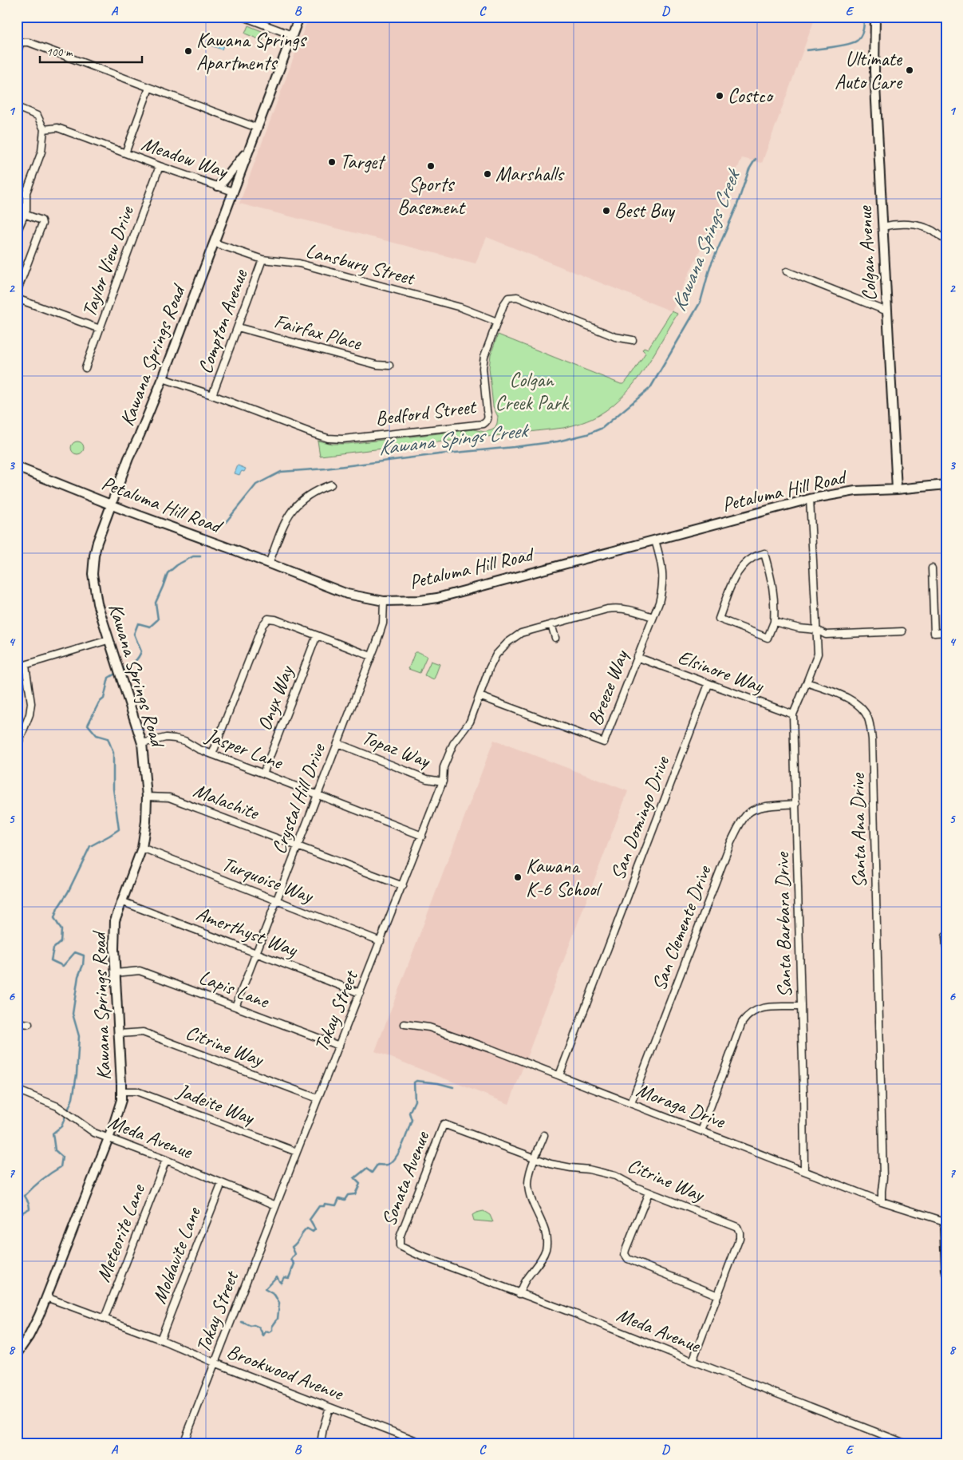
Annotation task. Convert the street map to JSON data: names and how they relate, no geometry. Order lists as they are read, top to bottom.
{
  "streets": {
    "street": [
      "Meadow Way",
      "Colgan Avenue",
      "Taylor View Drive",
      "Lansbury Street",
      "Compton Avenue",
      "Fairfax Place",
      "Kawana Springs Road",
      "Bedford Street",
      "Petaluma Hill Road",
      "Elsinore Way",
      "Breeze Way",
      "Onyx Way",
      "Jasper Lane",
      "Topaz Way",
      "Crystal Hill Drive",
      "Malachite",
      "San Domingo Drive",
      "Santa Ana Drive",
      "Turquoise Way",
      "Santa Barbara Drive",
      "San Clemente Drive",
      "Amerthyst Way",
      "Lapis Lane",
      "Tokay Street",
      "Citrine Way",
      "Jadeite Way",
      "Moraga Drive",
      "Meda Avenue",
      "Sonata Avenue",
      "Meteorite Lane",
      "Moldavite Lane",
      "Brookwood Avenue"
    ]
  },
  "crossings": [
    ["Meadow Way", "Taylor View Drive"],
    ["Meadow Way", "Kawana Springs Road"],
    ["Colgan Avenue", "Petaluma Hill Road"],
    ["Lansbury Street", "Compton Avenue"],
    ["Lansbury Street", "Kawana Springs Road"],
    ["Lansbury Street", "Bedford Street"],
    ["Compton Avenue", "Fairfax Place"],
    ["Compton Avenue", "Bedford Street"],
    ["Kawana Springs Road", "Bedford Street"],
    ["Kawana Springs Road", "Petaluma Hill Road"],
    ["Kawana Springs Road", "Jasper Lane"],
    ["Kawana Springs Road", "Malachite"],
    ["Kawana Springs Road", "Turquoise Way"],
    ["Kawana Springs Road", "Amerthyst Way"],
    ["Kawana Springs Road", "Lapis Lane"],
    ["Kawana Springs Road", "Citrine Way"],
    ["Kawana Springs Road", "Jadeite Way"],
    ["Kawana Springs Road", "Meda Avenue"],
    ["Kawana Springs Road", "Brookwood Avenue"],
    ["Petaluma Hill Road", "Breeze Way"],
    ["Petaluma Hill Road", "Crystal Hill Drive"],
    ["Elsinore Way", "Breeze Way"],
    ["Elsinore Way", "San Domingo Drive"],
    ["Elsinore Way", "Santa Barbara Drive"],
    ["Breeze Way", "Tokay Street"],
    ["Onyx Way", "Jasper Lane"],
    ["Jasper Lane", "Crystal Hill Drive"],
    ["Jasper Lane", "Tokay Street"],
    ["Topaz Way", "Crystal Hill Drive"],
    ["Topaz Way", "Tokay Street"],
    ["Crystal Hill Drive", "Malachite"],
    ["Crystal Hill Drive", "Turquoise Way"],
    ["Crystal Hill Drive", "Amerthyst Way"],
    ["Crystal Hill Drive", "Lapis Lane"],
    ["Malachite", "Tokay Street"],
    ["San Domingo Drive", "Moraga Drive"],
    ["Santa Ana Drive", "Santa Barbara Drive"],
    ["Santa Ana Drive", "Moraga Drive"],
    ["Turquoise Way", "Tokay Street"],
    ["Santa Barbara Drive", "San Clemente Drive"],
    ["Santa Barbara Drive", "Moraga Drive"],
    ["San Clemente Drive", "Moraga Drive"],
    ["Amerthyst Way", "Tokay Street"],
    ["Lapis Lane", "Tokay Street"],
    ["Tokay Street", "Citrine Way"],
    ["Tokay Street", "Jadeite Way"],
    ["Tokay Street", "Meda Avenue"],
    ["Tokay Street", "Brookwood Avenue"],
    ["Citrine Way", "Meda Avenue"],
    ["Citrine Way", "Sonata Avenue"],
    ["Meda Avenue", "Sonata Avenue"],
    ["Meda Avenue", "Meteorite Lane"],
    ["Meda Avenue", "Moldavite Lane"],
    ["Meteorite Lane", "Brookwood Avenue"],
    ["Moldavite Lane", "Brookwood Avenue"]
  ],
  "water": ["Kawana Spings Creek"],
  "parks": ["Colgan Creek Park"],
  "places": [
    "Kawana Springs Apartments",
    "Ultimate Auto Care",
    "Costco",
    "Target",
    "Sports Basement",
    "Marshalls",
    "Best Buy",
    "Kawana K-6 School"
  ],
  "scale_bar": "100 m",
  "grid": {
    "columns": [
      "A",
      "B",
      "C",
      "D",
      "E"
    ],
    "rows": [
      "1",
      "2",
      "3",
      "4",
      "5",
      "6",
      "7",
      "8"
    ]
  }
}
